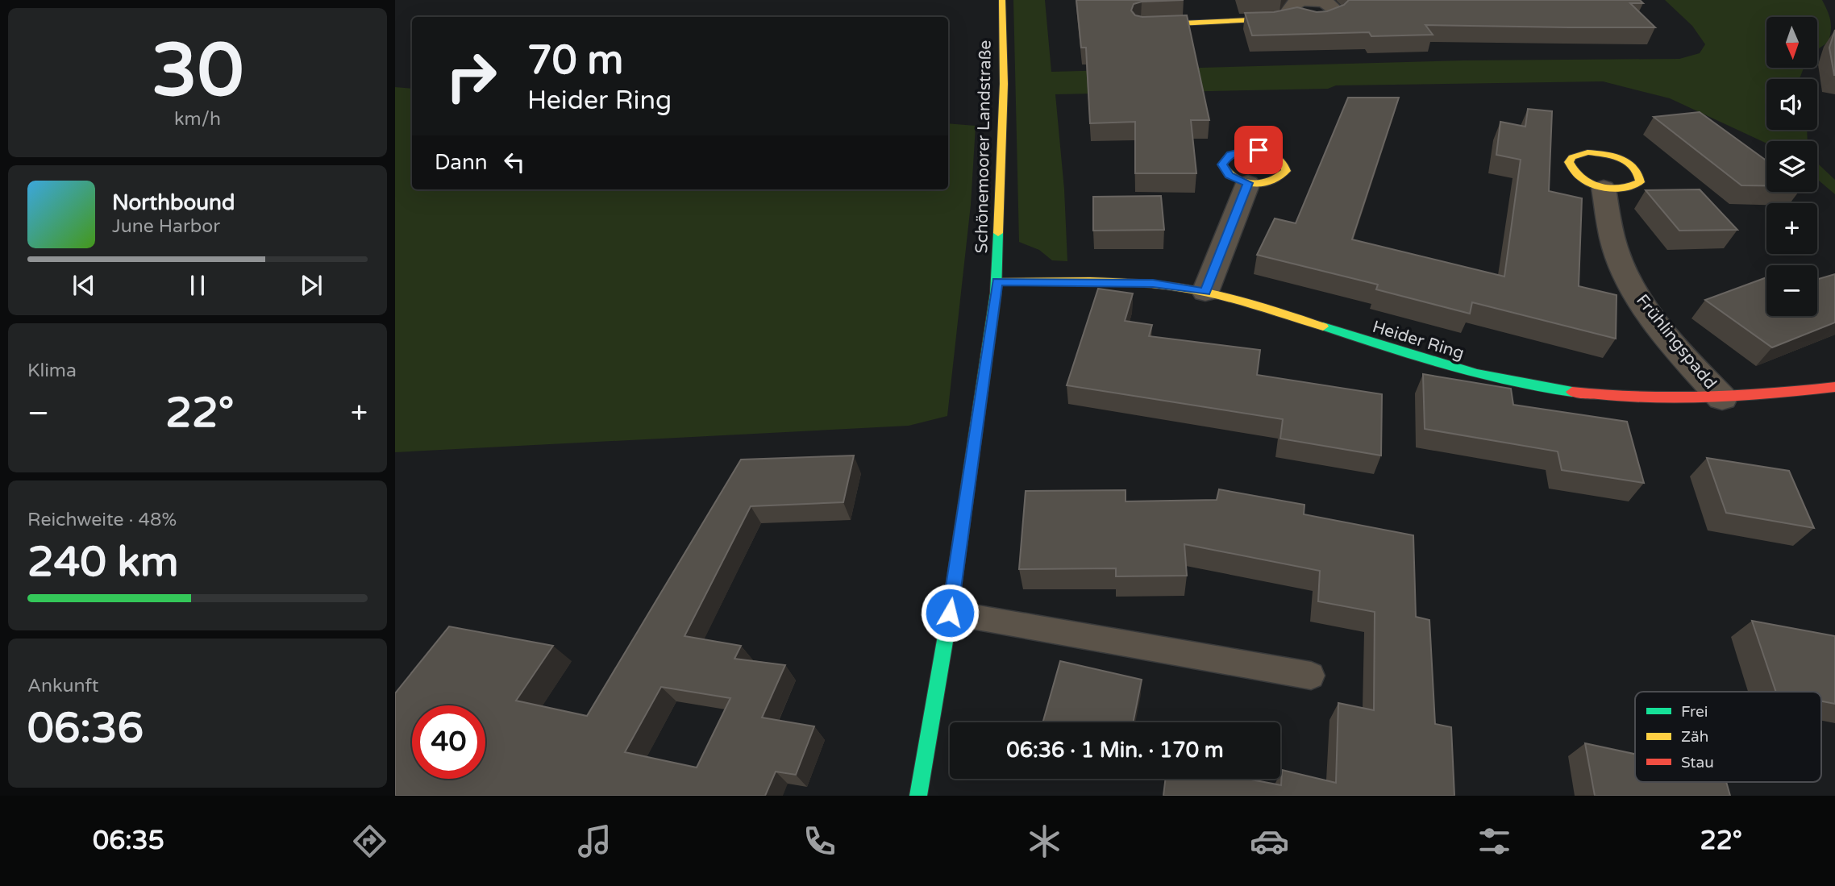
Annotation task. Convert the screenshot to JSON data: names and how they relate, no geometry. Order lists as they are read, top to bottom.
{
  "streets": {
    "street": ["Schönemoorer Landstraße", "Heider Ring", "Frühlingspadd"]
  },
  "crossings": [
    ["Schönemoorer Landstraße", "Heider Ring"],
    ["Heider Ring", "Frühlingspadd"]
  ],
  "legend": ["Frei", "Zäh", "Stau"],
  "north": "bottom",
  "page": {
    "tile": [
      ["30", "km/h"],
      "Klima",
      ["Reichweite · 48%", "240 km"],
      ["Ankunft", "06:36"]
    ],
    "map_buttons": ["+", "−"],
    "turn": ["70 m", "Heider Ring"],
    "then": "Dann",
    "song": ["Northbound", "June Harbor"],
    "heat": ["−", "22°", "+"],
    "limit": "40",
    "trip": "06:36 · 1 Min. · 170 m",
    "tabs": ["06:35", "22°"]
  }
}
